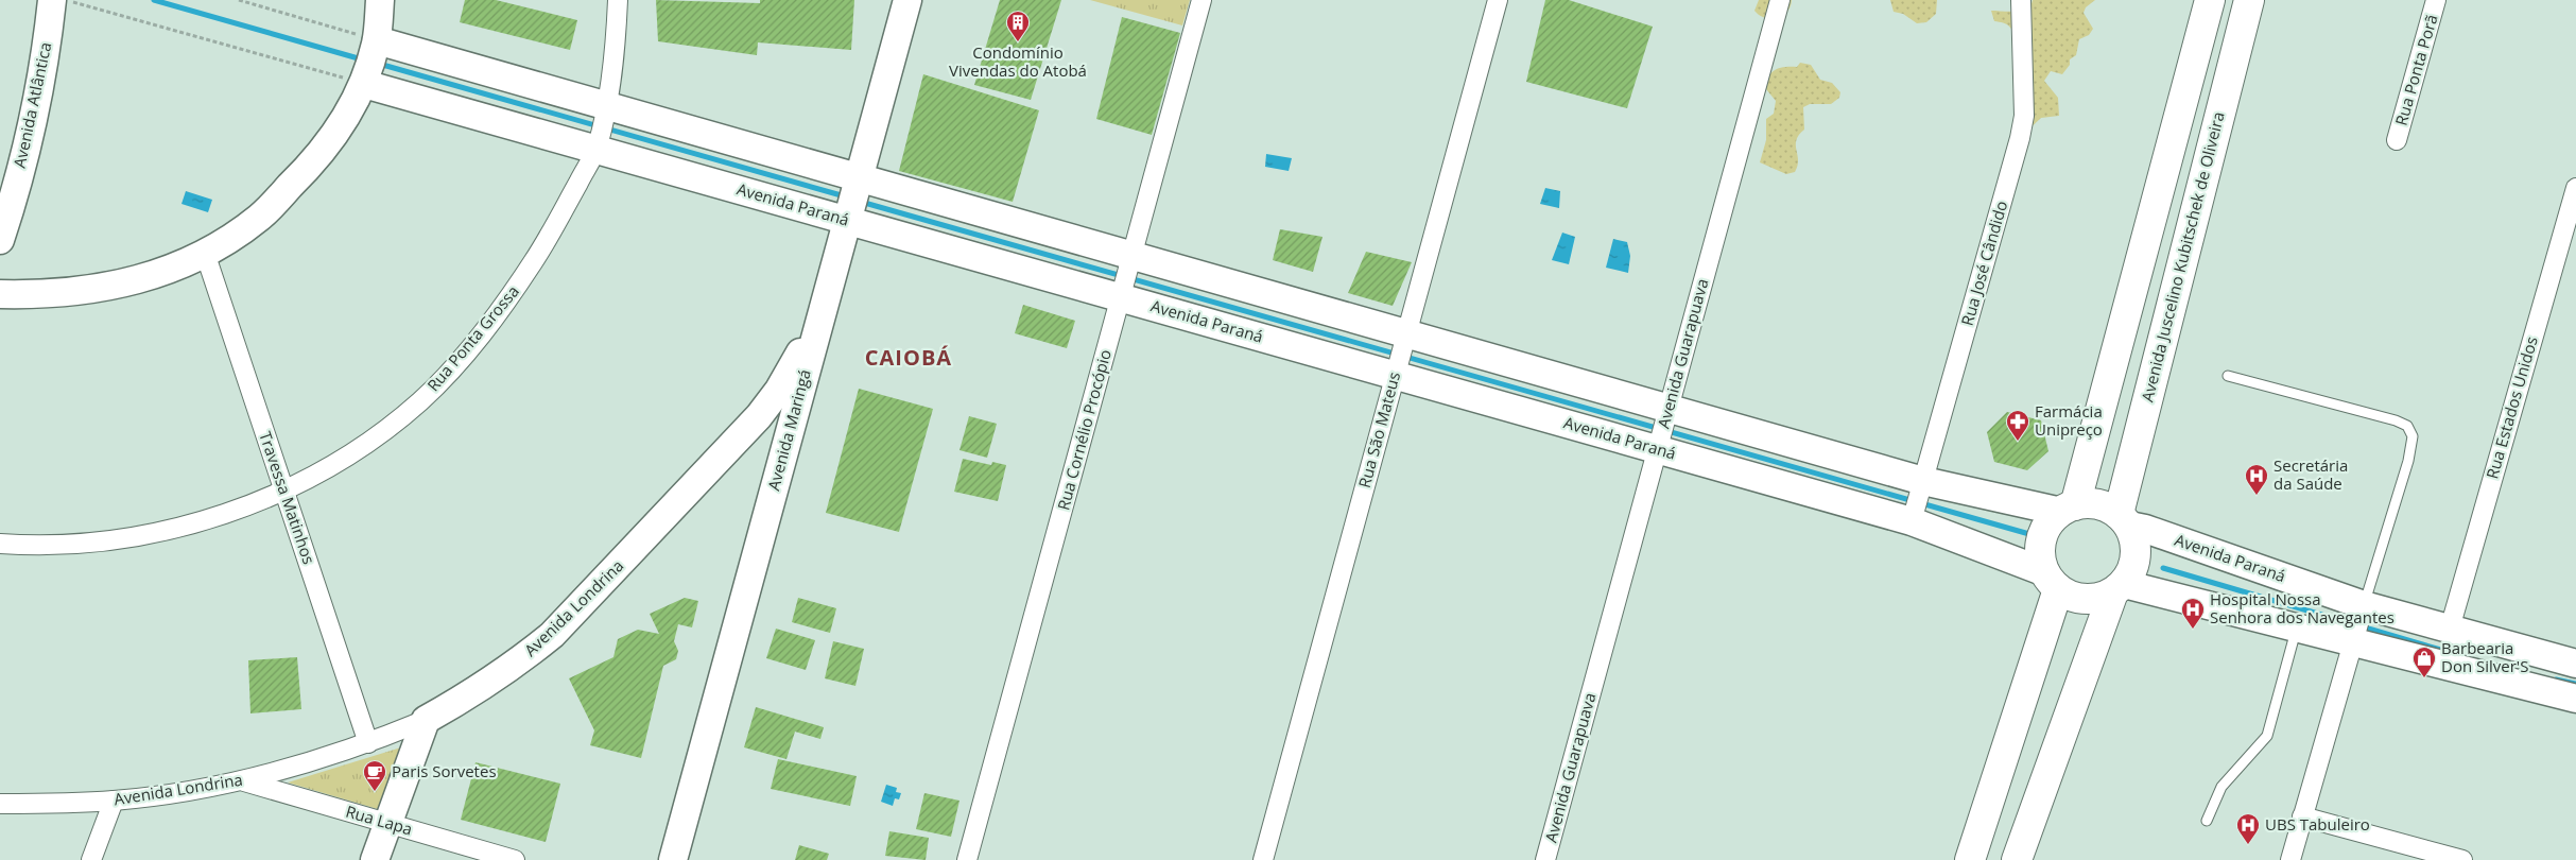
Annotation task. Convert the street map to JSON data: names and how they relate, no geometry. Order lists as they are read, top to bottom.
{
  "streets": {
    "main road": ["Avenida Juscelino Kubitschek de Oliveira"],
    "street": [
      "Rua Ponta Porã",
      "Avenida Atlântica",
      "Avenida Paraná",
      "Rua José Cândido",
      "Rua Ponta Grossa",
      "Avenida Guarapuava",
      "Rua Estados Unidos",
      "Avenida Maringá",
      "Rua Cornélio Procópio",
      "Rua São Mateus",
      "Travessa Matinhos",
      "Avenida Londrina",
      "Rua Lapa"
    ]
  },
  "crossings": [
    ["Avenida Paraná", "Avenida Juscelino Kubitschek de Oliveira"],
    ["Avenida Paraná", "Rua José Cândido"],
    ["Avenida Paraná", "Rua Ponta Grossa"],
    ["Avenida Paraná", "Avenida Guarapuava"],
    ["Avenida Paraná", "Rua Estados Unidos"],
    ["Avenida Paraná", "Avenida Maringá"],
    ["Avenida Paraná", "Rua Cornélio Procópio"],
    ["Avenida Paraná", "Rua São Mateus"],
    ["Rua Ponta Grossa", "Travessa Matinhos"],
    ["Avenida Maringá", "Avenida Londrina"],
    ["Travessa Matinhos", "Avenida Londrina"],
    ["Avenida Londrina", "Rua Lapa"]
  ],
  "districts": ["CAIOBÁ"],
  "places": {
    "building": ["Condomínio Vivendas do Atobá"],
    "pharmacy": ["Farmácia Unipreço"],
    "hospital": ["Secretária da Saúde", "Hospital Nossa Senhora dos Navegantes", "UBS Tabuleiro"],
    "shop": ["Barbearia Don Silver'S"],
    "cafe": ["Paris Sorvetes"]
  }
}
